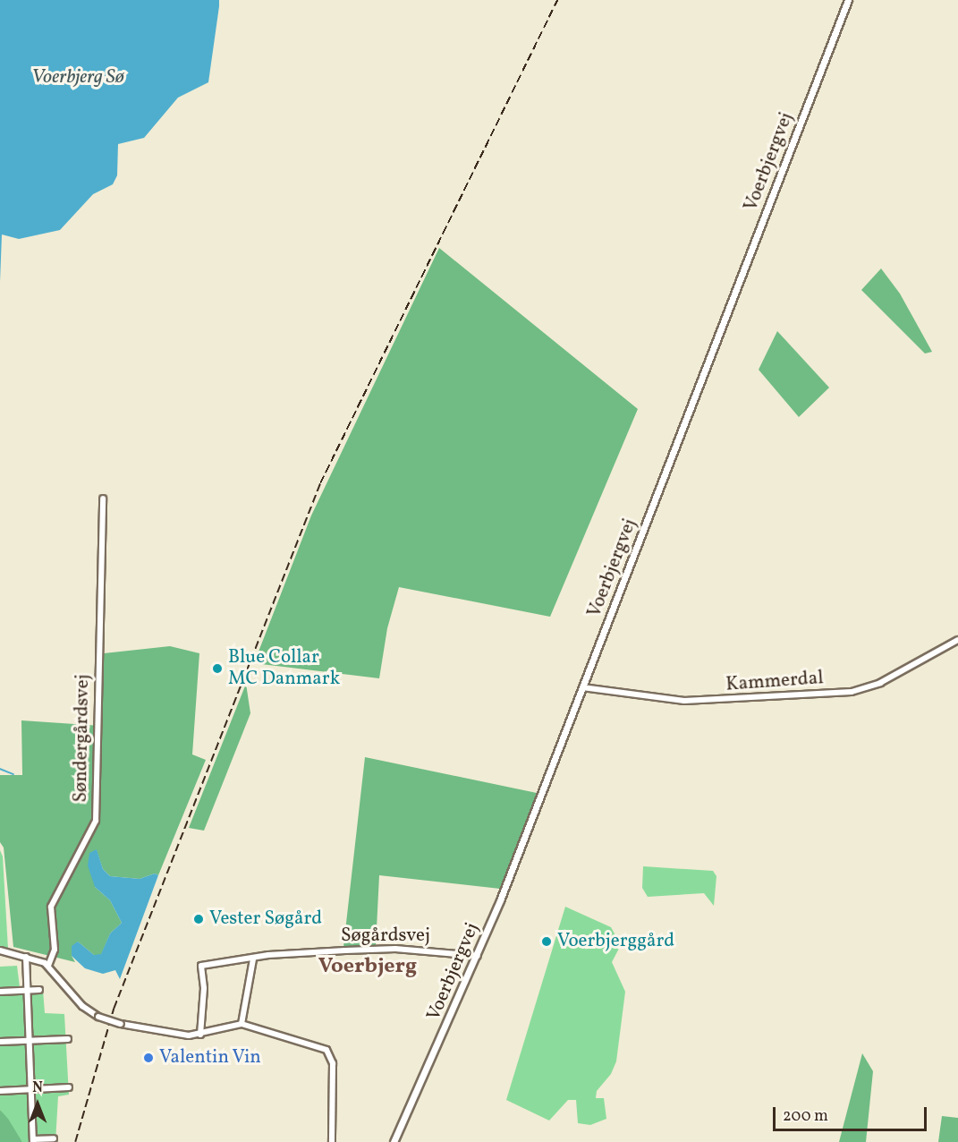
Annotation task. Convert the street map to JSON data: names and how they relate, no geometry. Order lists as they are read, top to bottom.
{
  "streets": {
    "street": [
      "Voerbjergvej",
      "Kammerdal",
      "Søndergårdsvej",
      "Søgårdsvej"
    ]
  },
  "crossings": [
    ["Voerbjergvej", "Kammerdal"],
    ["Voerbjergvej", "Søgårdsvej"]
  ],
  "districts": ["Voerbjerg"],
  "water": ["Voerbjerg Sø"],
  "places": [
    "Blue Collar MC Danmark",
    "Vester Søgård",
    "Voerbjerggård",
    "Valentin Vin"
  ],
  "scale_bar": "200 m",
  "north": "top"
}
